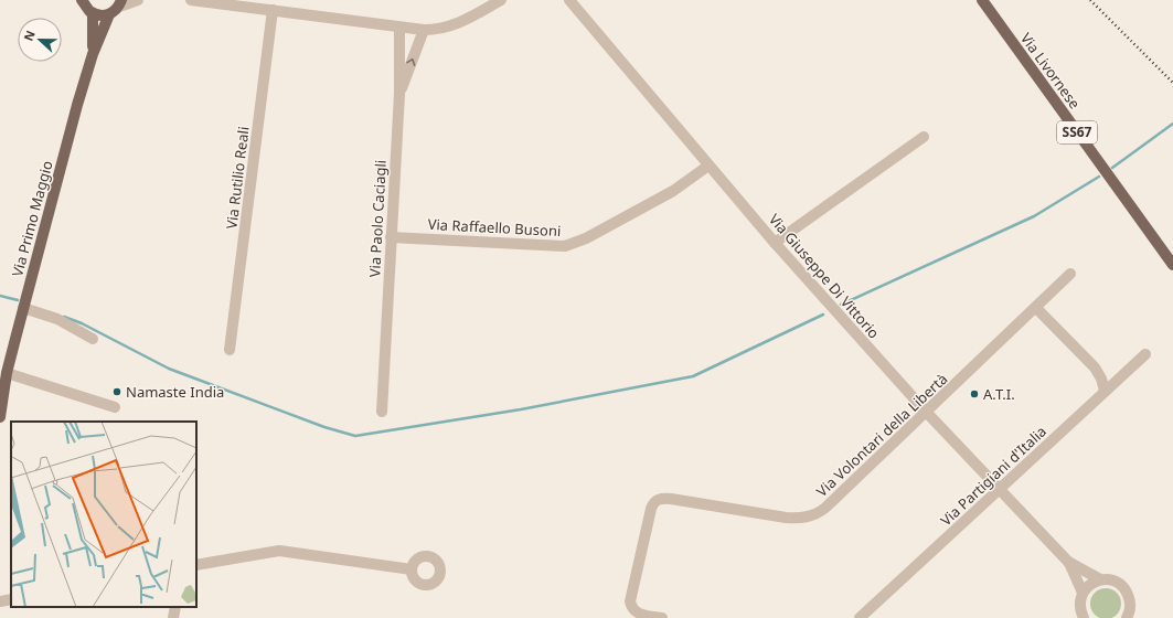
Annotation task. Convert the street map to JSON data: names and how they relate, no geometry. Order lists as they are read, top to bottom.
{
  "streets": {
    "main road": ["Via Livornese", "SS67", "Via Primo Maggio"],
    "street": [
      "Via Rutilio Reali",
      "Via Paolo Caciagli",
      "Via Raffaello Busoni",
      "Via Giuseppe Di Vittorio",
      "Via Volontari della Libertà",
      "Via Partigiani d'Italia"
    ]
  },
  "crossings": [
    ["Via Paolo Caciagli", "Via Raffaello Busoni"],
    ["Via Raffaello Busoni", "Via Giuseppe Di Vittorio"],
    ["Via Giuseppe Di Vittorio", "Via Volontari della Libertà"],
    ["Via Giuseppe Di Vittorio", "Via Partigiani d'Italia"]
  ],
  "places": ["Namaste India", "A.T.I."],
  "north": "left"
}
